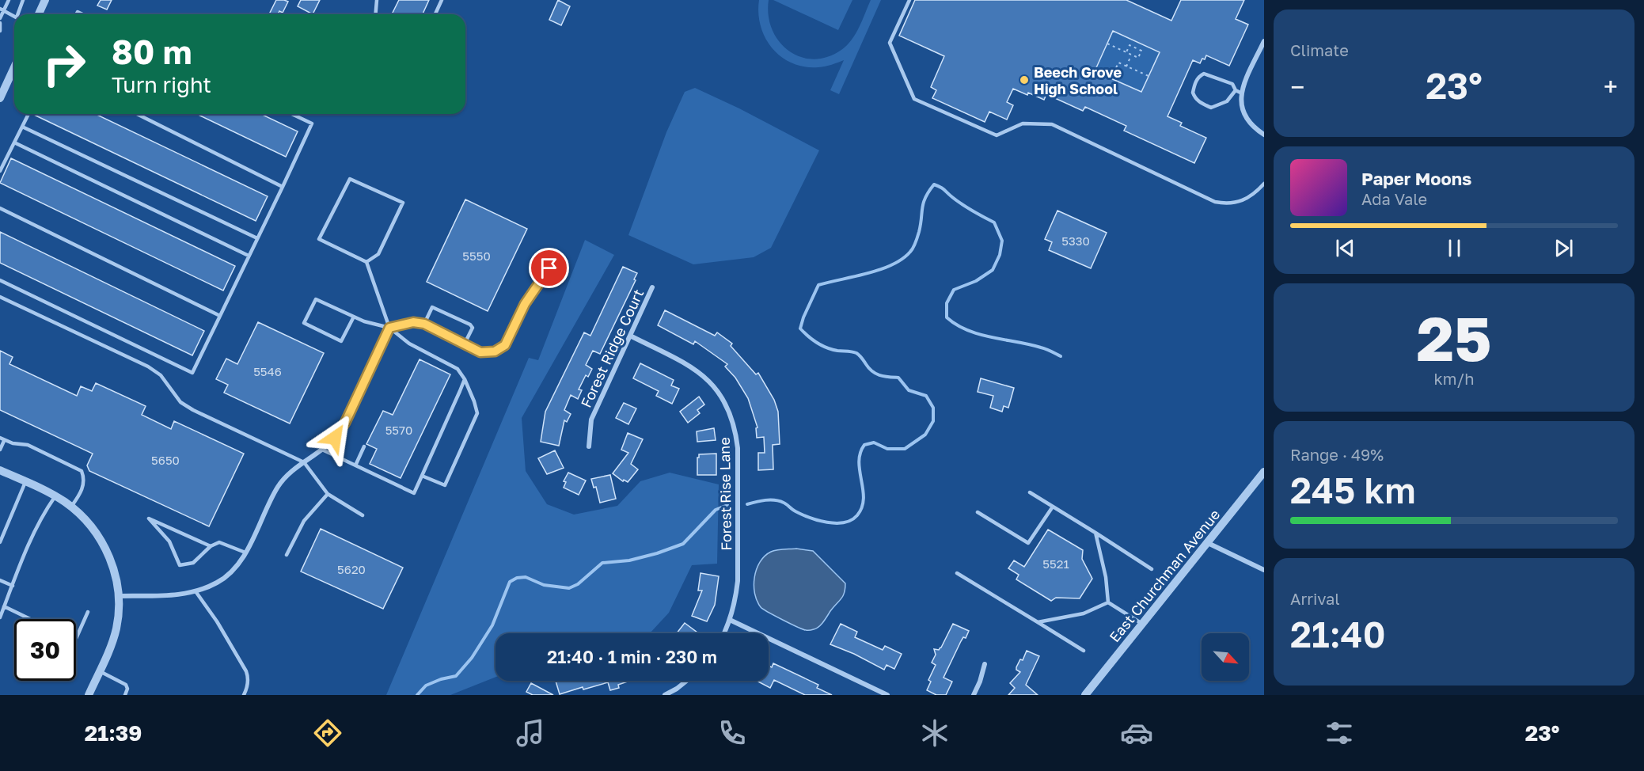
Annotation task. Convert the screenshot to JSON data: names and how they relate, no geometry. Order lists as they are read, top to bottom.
{
  "streets": {
    "street": ["Forest Ridge Court", "Forest Rise Lane", "East Churchman Avenue"]
  },
  "crossings": [
    ["Forest Ridge Court", "Forest Rise Lane"]
  ],
  "places": ["Beech Grove High School"],
  "house_numbers": [
    "5330",
    "5550",
    "5546",
    "5570",
    "5650",
    "5521",
    "5620"
  ],
  "north": "bottom right",
  "page": {
    "tile": [
      "Climate",
      ["25", "km/h"],
      ["Range · 49%", "245 km"],
      ["Arrival", "21:40"]
    ],
    "turn": ["80 m", "Turn right"],
    "heat": ["−", "23°", "+"],
    "song": ["Paper Moons", "Ada Vale"],
    "limit": "30",
    "trip": "21:40 · 1 min · 230 m",
    "tabs": ["21:39", "23°"]
  }
}
